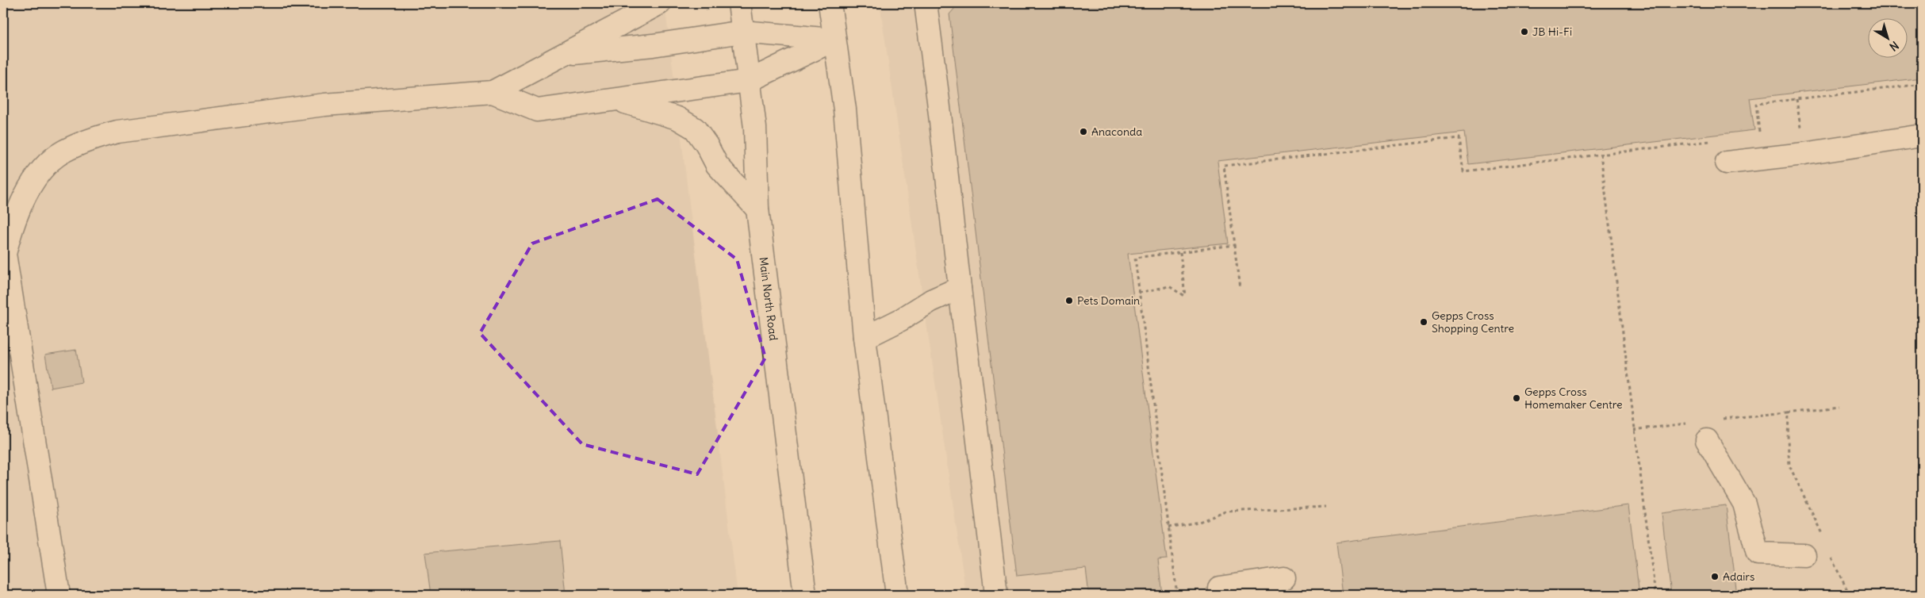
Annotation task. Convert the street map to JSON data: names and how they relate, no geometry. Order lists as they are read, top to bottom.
{
  "streets": {
    "main road": ["Main North Road"]
  },
  "places": [
    "JB Hi-Fi",
    "Anaconda",
    "Pets Domain",
    "Gepps Cross Shopping Centre",
    "Gepps Cross Homemaker Centre",
    "Adairs"
  ],
  "north": "bottom right"
}
